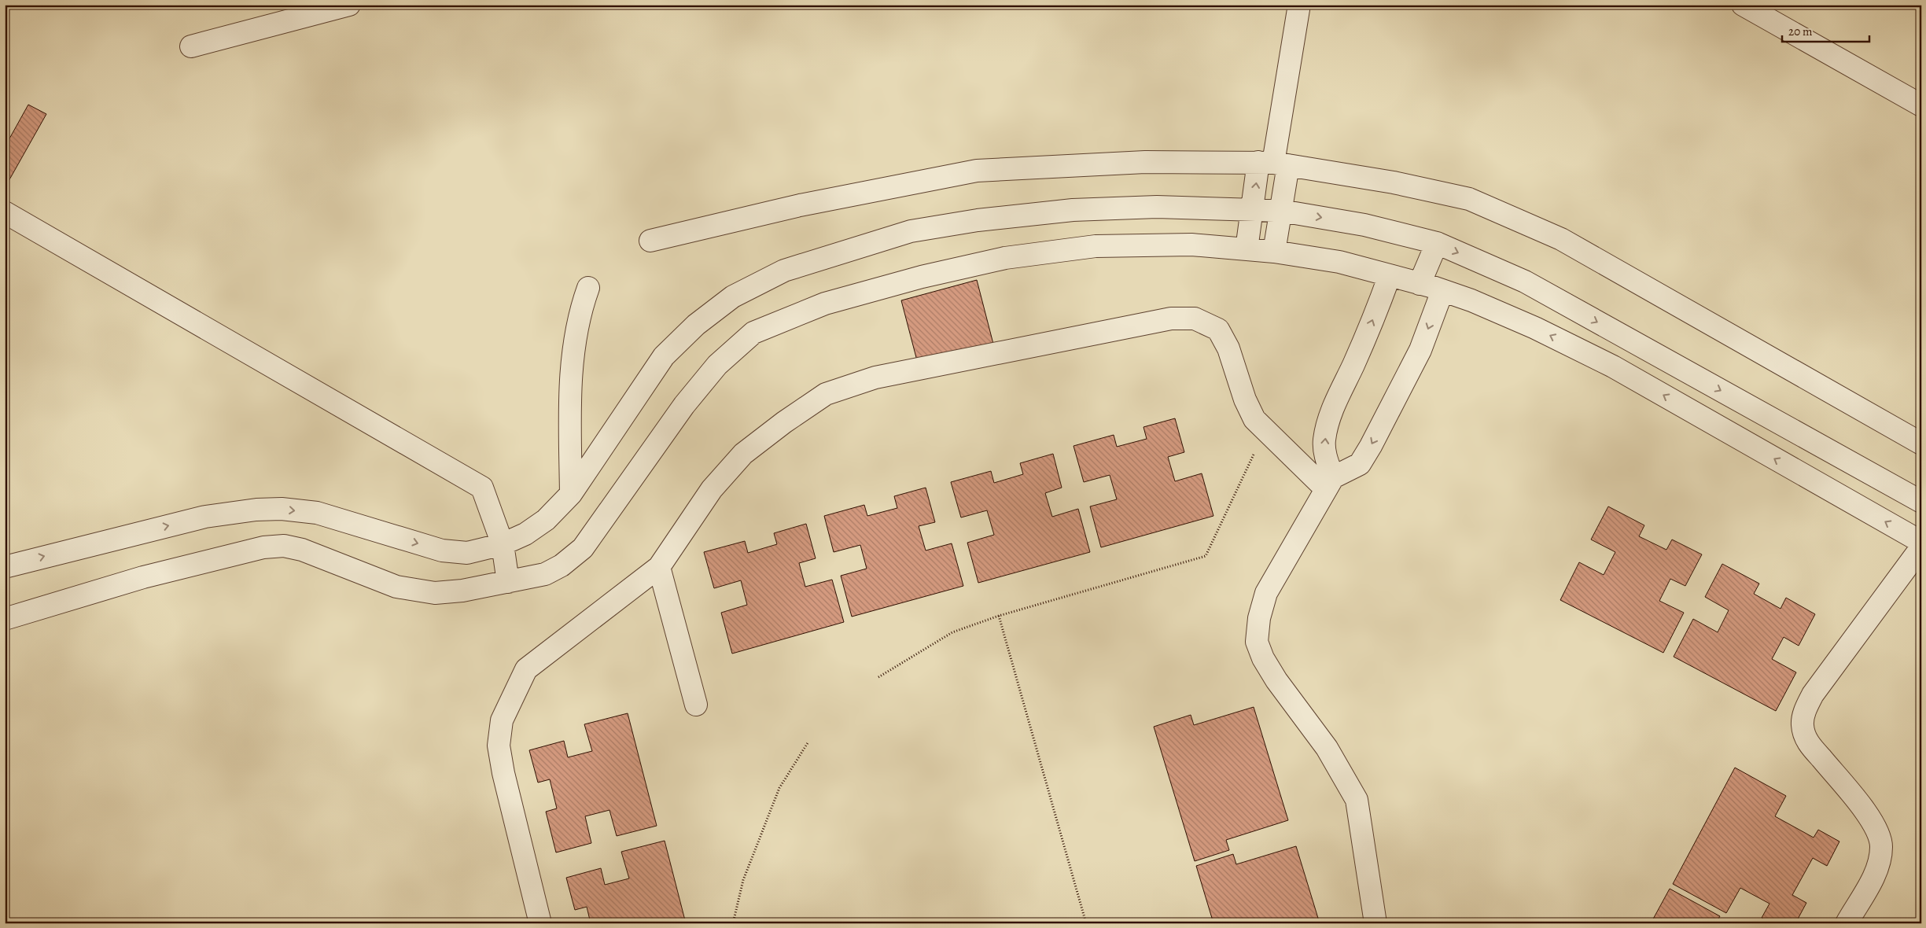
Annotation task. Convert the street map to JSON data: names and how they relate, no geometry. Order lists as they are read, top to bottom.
{
  "scale_bar": "20 m"
}
